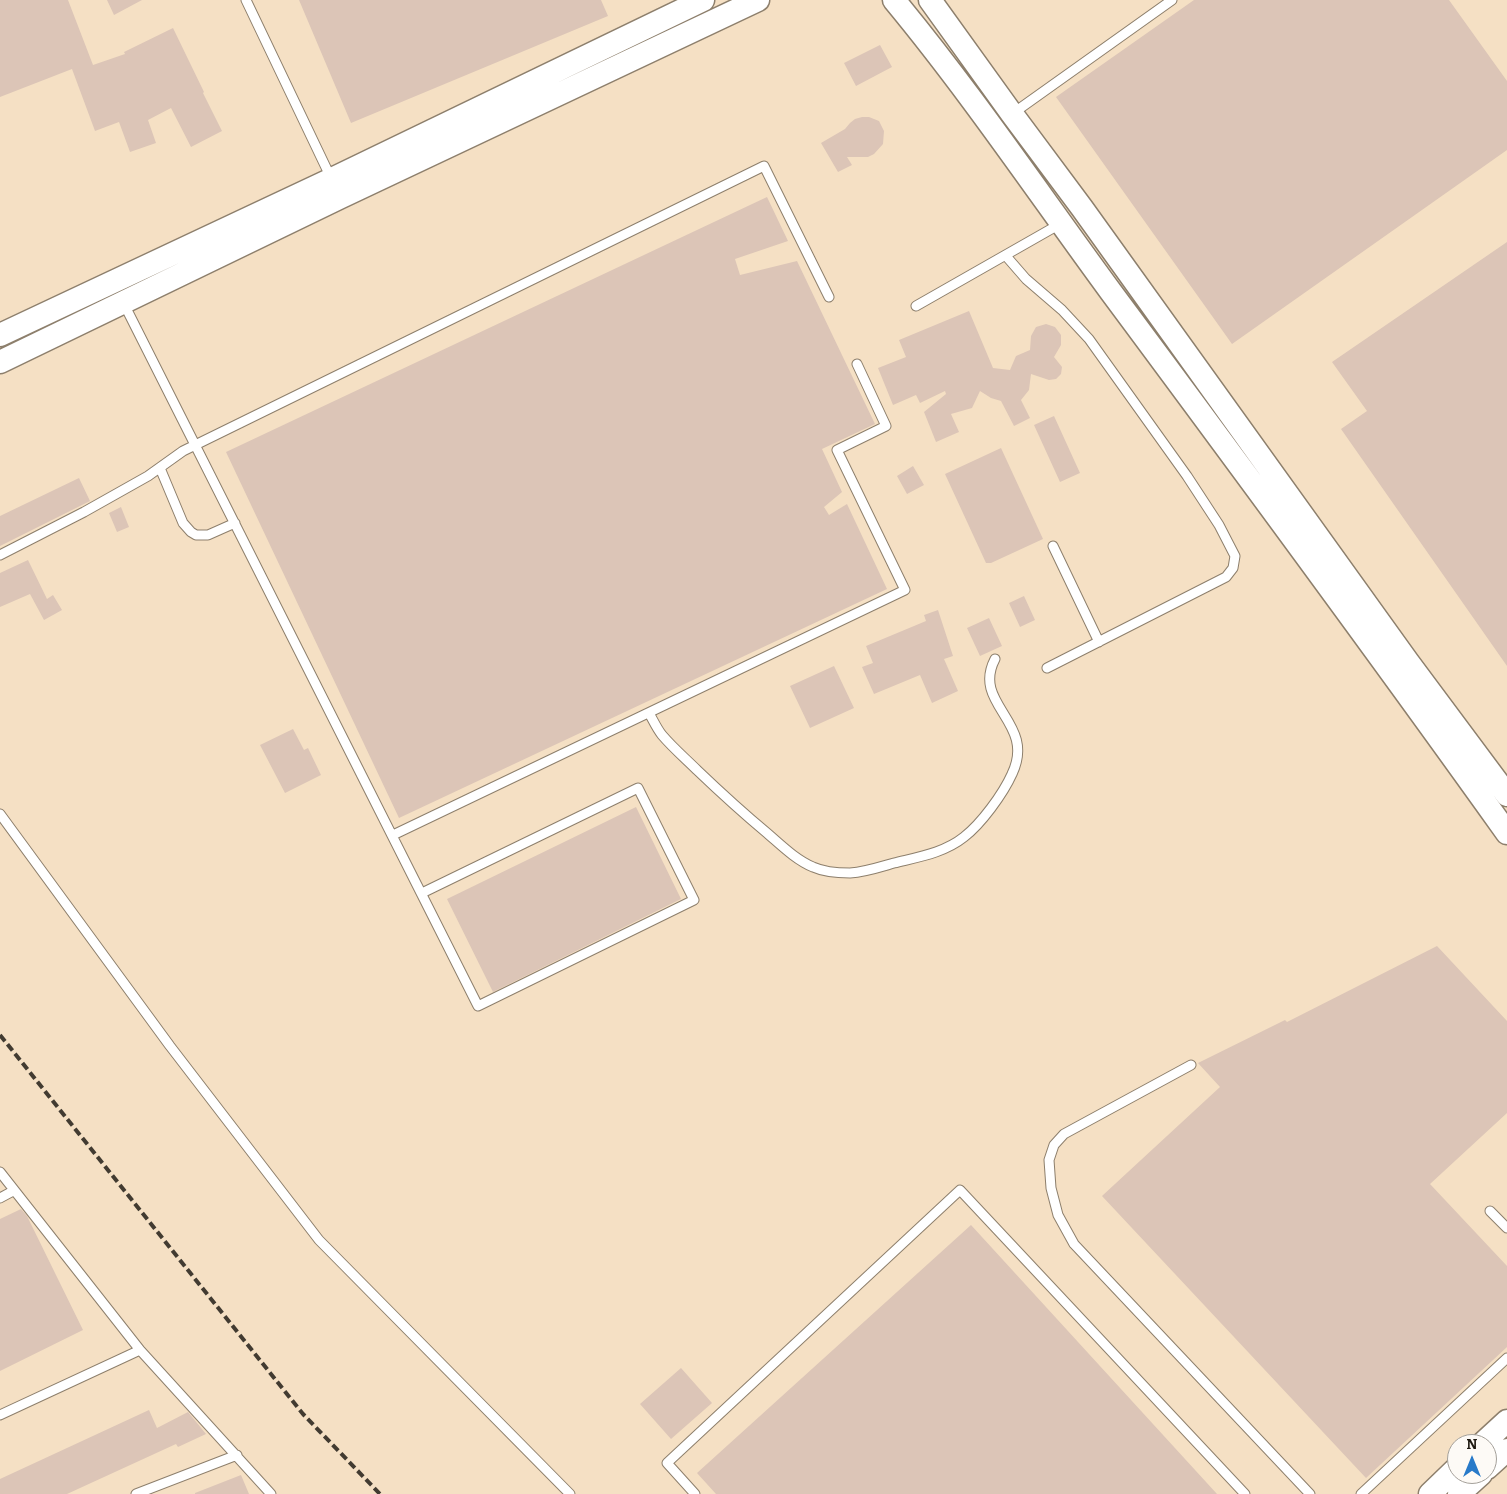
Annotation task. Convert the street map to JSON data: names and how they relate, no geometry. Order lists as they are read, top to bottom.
{
  "north": "top"
}
